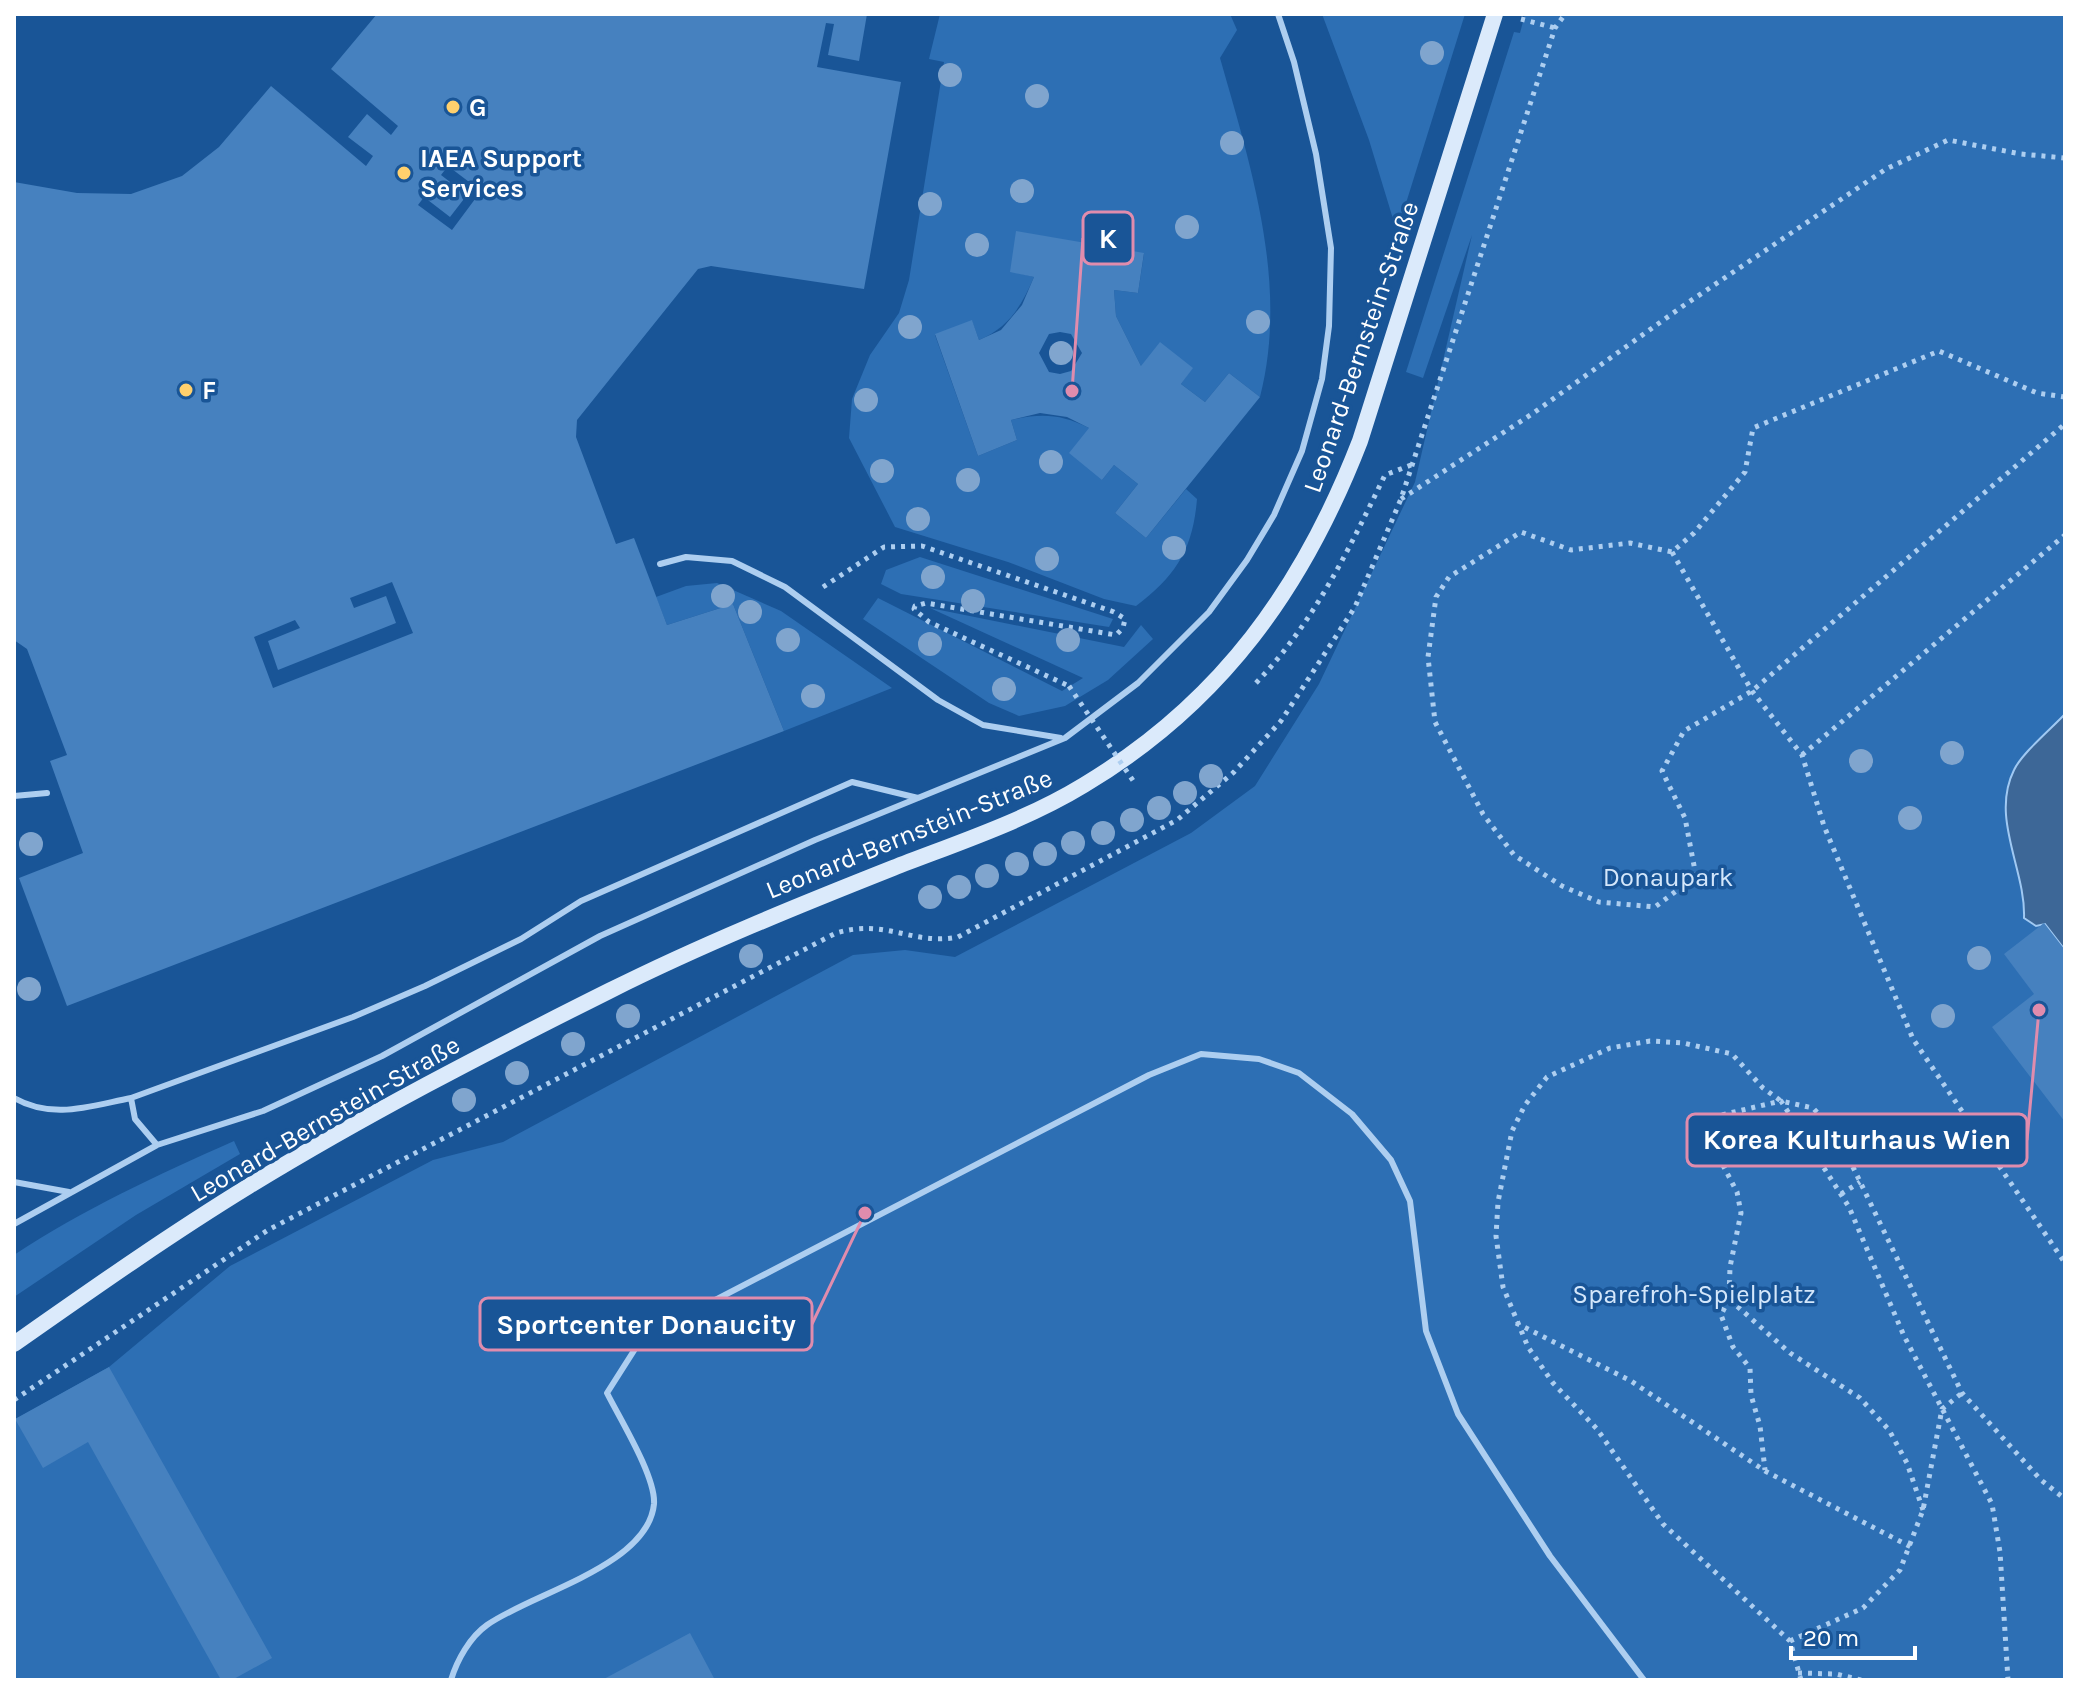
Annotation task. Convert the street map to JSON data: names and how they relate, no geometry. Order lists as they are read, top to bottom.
{
  "streets": {
    "main road": ["Leonard-Bernstein-Straße"]
  },
  "parks": ["Donaupark", "Sparefroh-Spielplatz"],
  "places": [
    "G",
    "IAEA Support Services",
    "F",
    "K",
    "Korea Kulturhaus Wien",
    "Sportcenter Donaucity"
  ],
  "scale_bar": "20 m"
}
